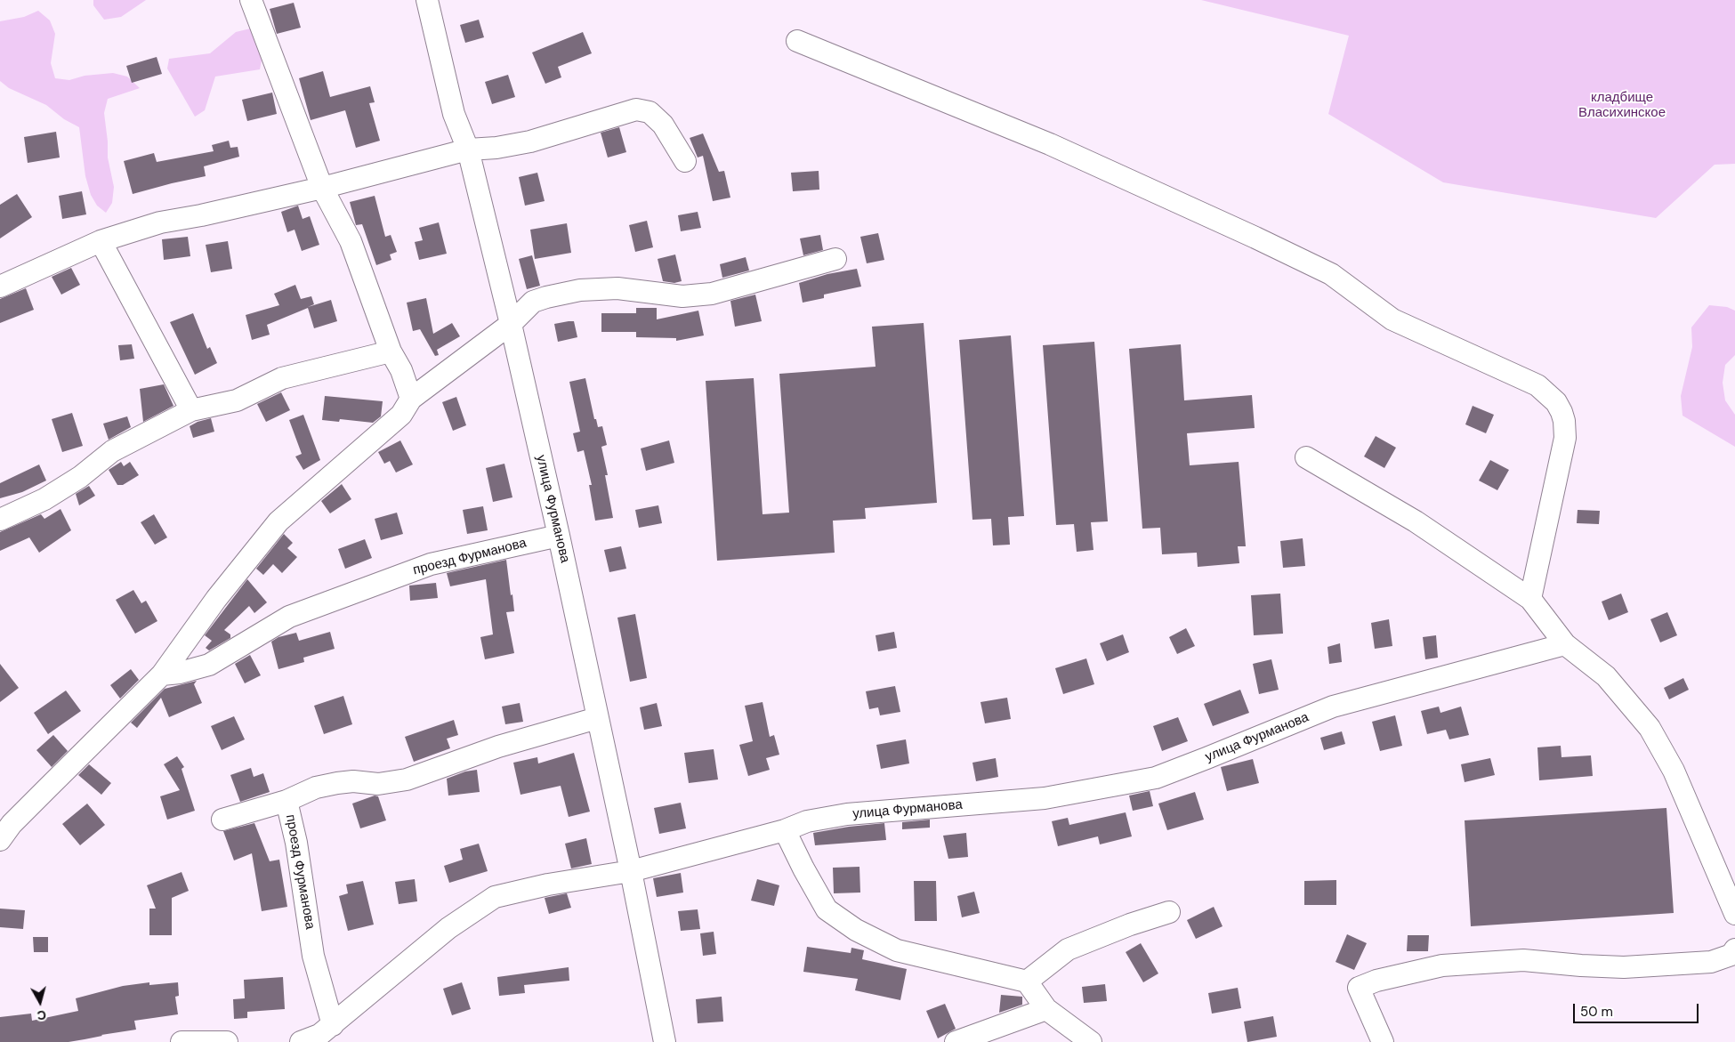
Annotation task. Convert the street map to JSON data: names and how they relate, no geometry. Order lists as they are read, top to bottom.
{
  "streets": {
    "street": ["улица Фурманова", "проезд Фурманова"]
  },
  "crossings": [
    ["улица Фурманова", "проезд Фурманова"]
  ],
  "parks": ["кладбище Власихинское"],
  "scale_bar": "50 m",
  "north": "bottom"
}
